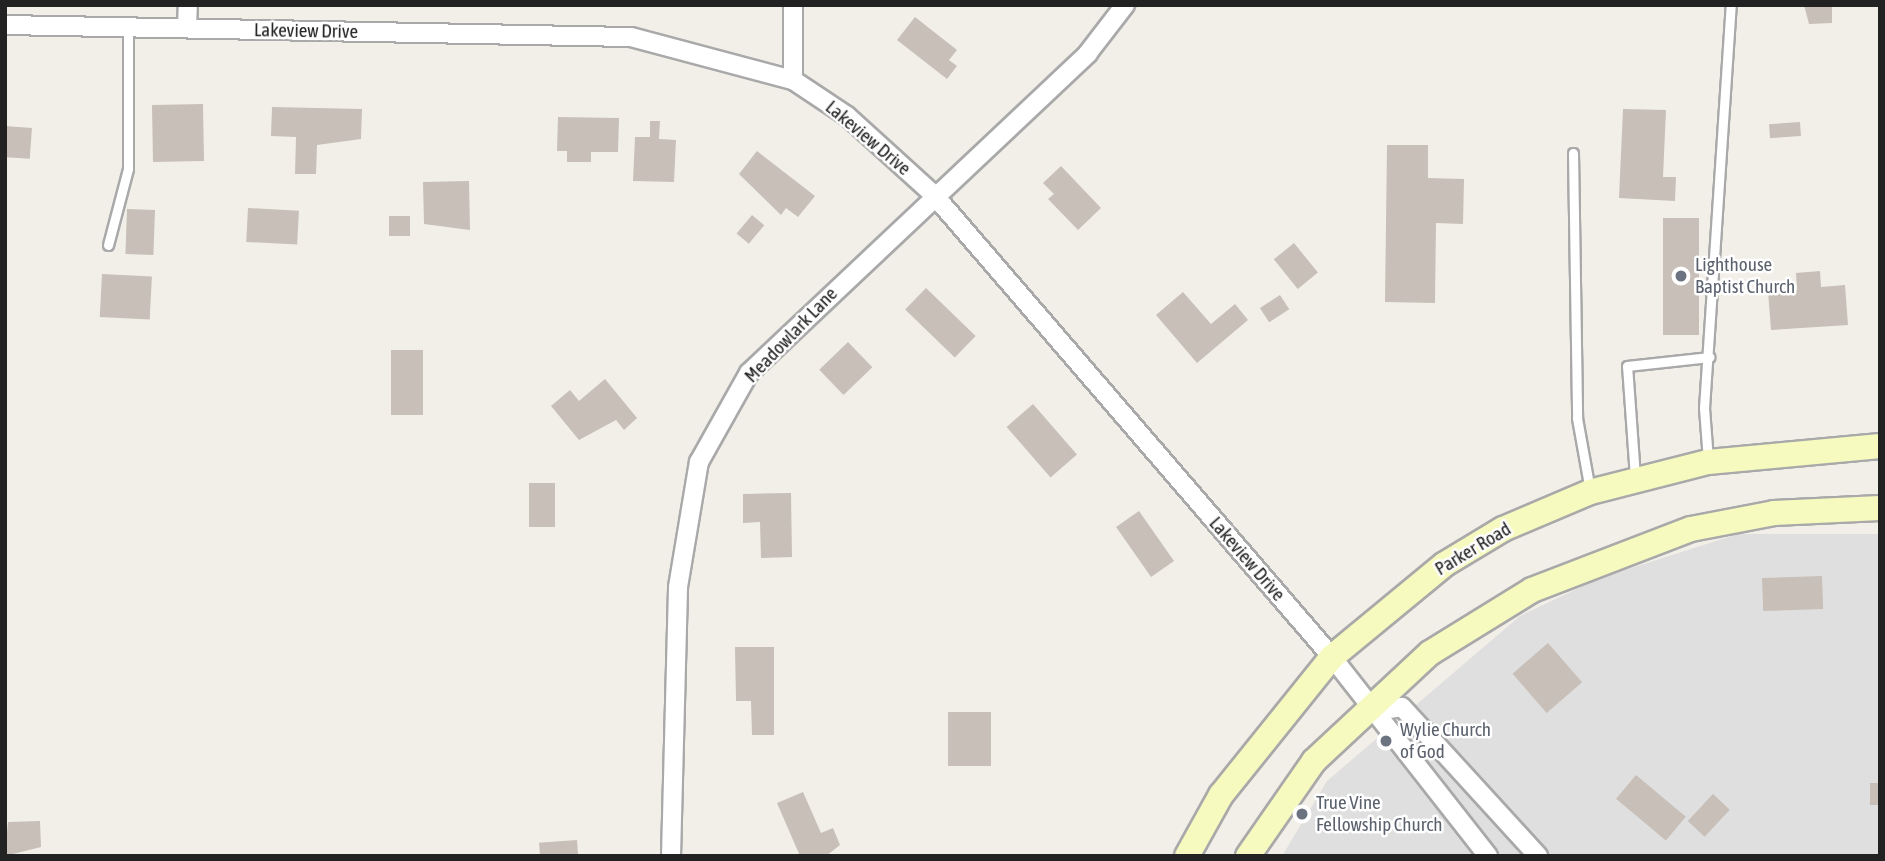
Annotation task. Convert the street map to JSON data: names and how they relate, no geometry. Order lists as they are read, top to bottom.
{
  "streets": {
    "main road": ["Parker Road"],
    "street": ["Lakeview Drive", "Meadowlark Lane"]
  },
  "crossings": [
    ["Lakeview Drive", "Meadowlark Lane"],
    ["Lakeview Drive", "Parker Road"]
  ],
  "places": ["Lighthouse Baptist Church", "Wylie Church of God", "True Vine Fellowship Church"]
}
